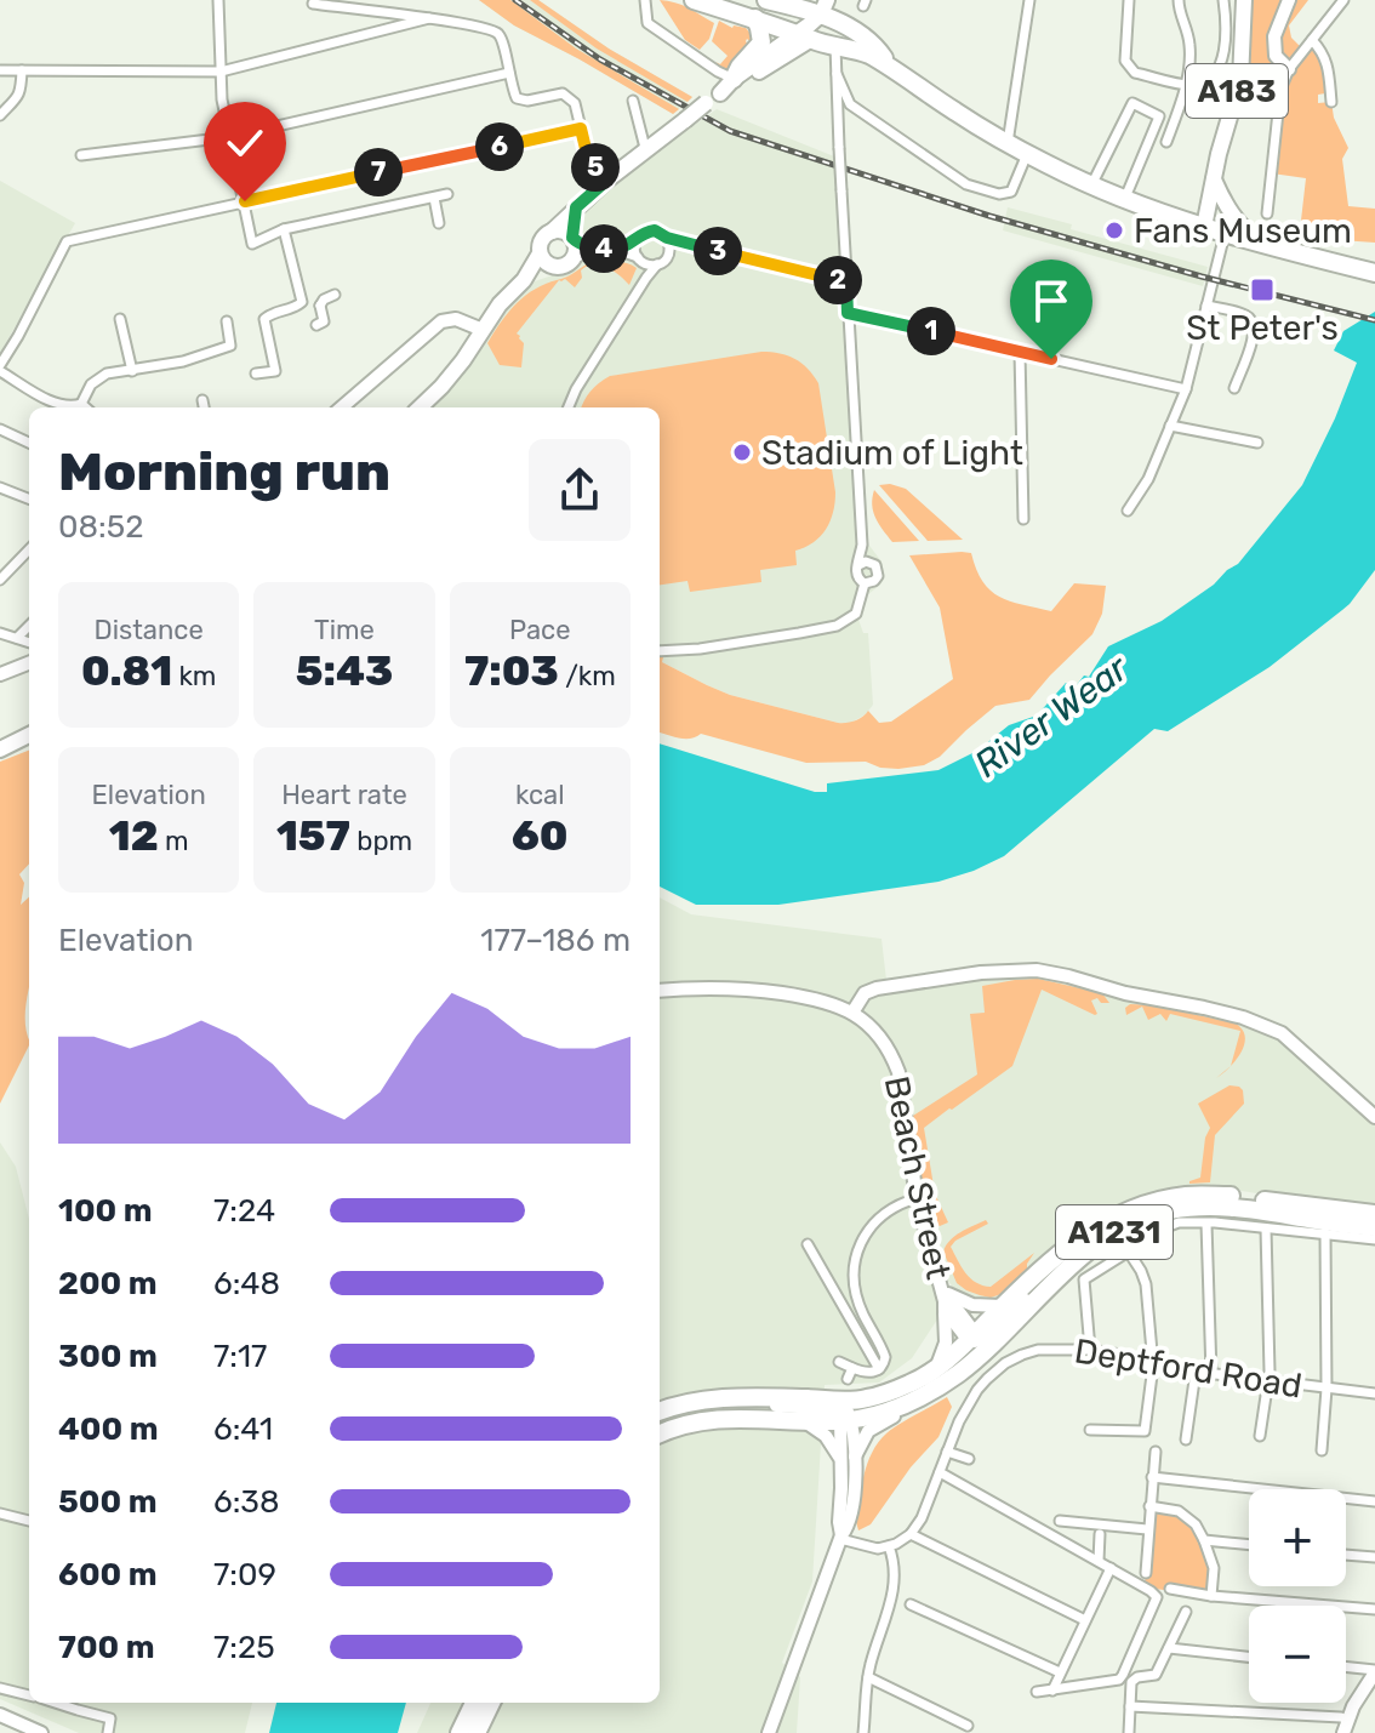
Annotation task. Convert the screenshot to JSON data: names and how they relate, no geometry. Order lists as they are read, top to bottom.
{
  "streets": {
    "highway": ["A1231"],
    "main road": ["A183"],
    "street": ["Beach Street", "Deptford Road"]
  },
  "crossings": [
    ["Beach Street", "A1231"]
  ],
  "water": ["River Wear"],
  "places": {
    "other": ["Fans Museum", "Stadium of Light"],
    "transit": ["St Peter's"]
  },
  "page": {
    "pins": [
      "6",
      "5",
      "7",
      "4",
      "3",
      "2",
      "1"
    ],
    "heading": ["Morning run", "08:52"],
    "stats": [
      ["Distance", "0.81 km"],
      ["Time", "5:43"],
      ["Pace", "7:03 /km"],
      ["Elevation", "12 m"],
      ["Heart rate", "157 bpm"],
      ["kcal", "60"]
    ],
    "chart": ["Elevation", "177–186 m"],
    "list": [
      {
        "name": "100 m",
        "note": "7:24"
      },
      {
        "name": "200 m",
        "note": "6:48"
      },
      {
        "name": "300 m",
        "note": "7:17"
      },
      {
        "name": "400 m",
        "note": "6:41"
      },
      {
        "name": "500 m",
        "note": "6:38"
      },
      {
        "name": "600 m",
        "note": "7:09"
      },
      {
        "name": "700 m",
        "note": "7:25"
      }
    ],
    "map_buttons": ["+", "−"]
  }
}
